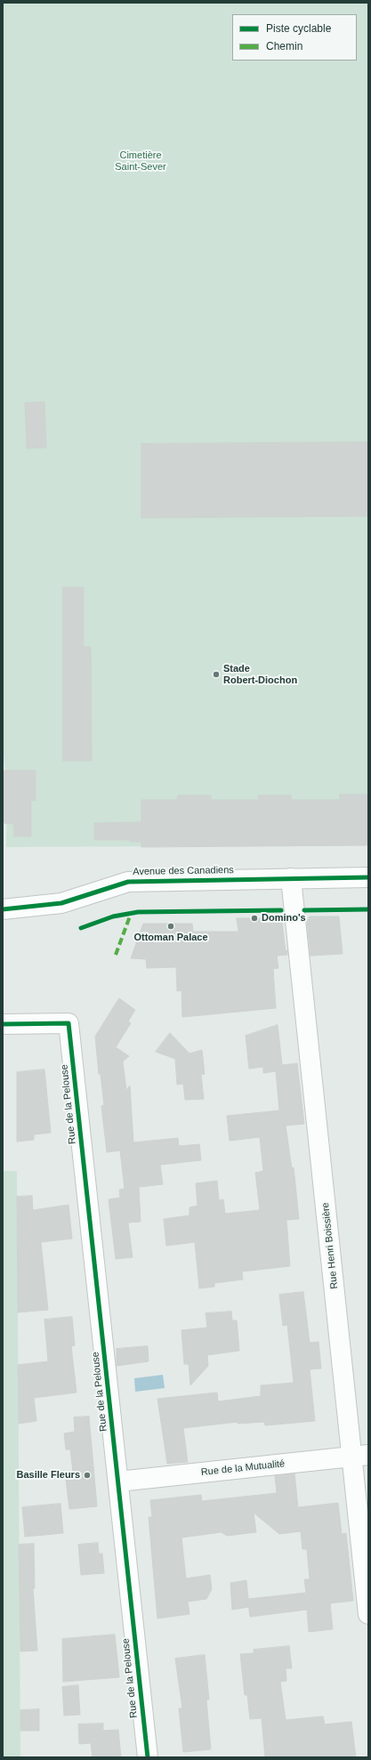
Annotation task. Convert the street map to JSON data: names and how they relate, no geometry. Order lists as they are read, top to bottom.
{
  "streets": {
    "street": [
      "Avenue des Canadiens",
      "Rue de la Pelouse",
      "Rue Henri Boissière",
      "Rue de la Mutualité"
    ]
  },
  "crossings": [
    ["Avenue des Canadiens", "Rue Henri Boissière"],
    ["Rue de la Pelouse", "Rue de la Mutualité"],
    ["Rue Henri Boissière", "Rue de la Mutualité"]
  ],
  "parks": ["Cimetière Saint-Sever"],
  "places": [
    "Stade Robert-Diochon",
    "Domino's",
    "Ottoman Palace",
    "Basille Fleurs"
  ],
  "legend": ["Piste cyclable", "Chemin"]
}
